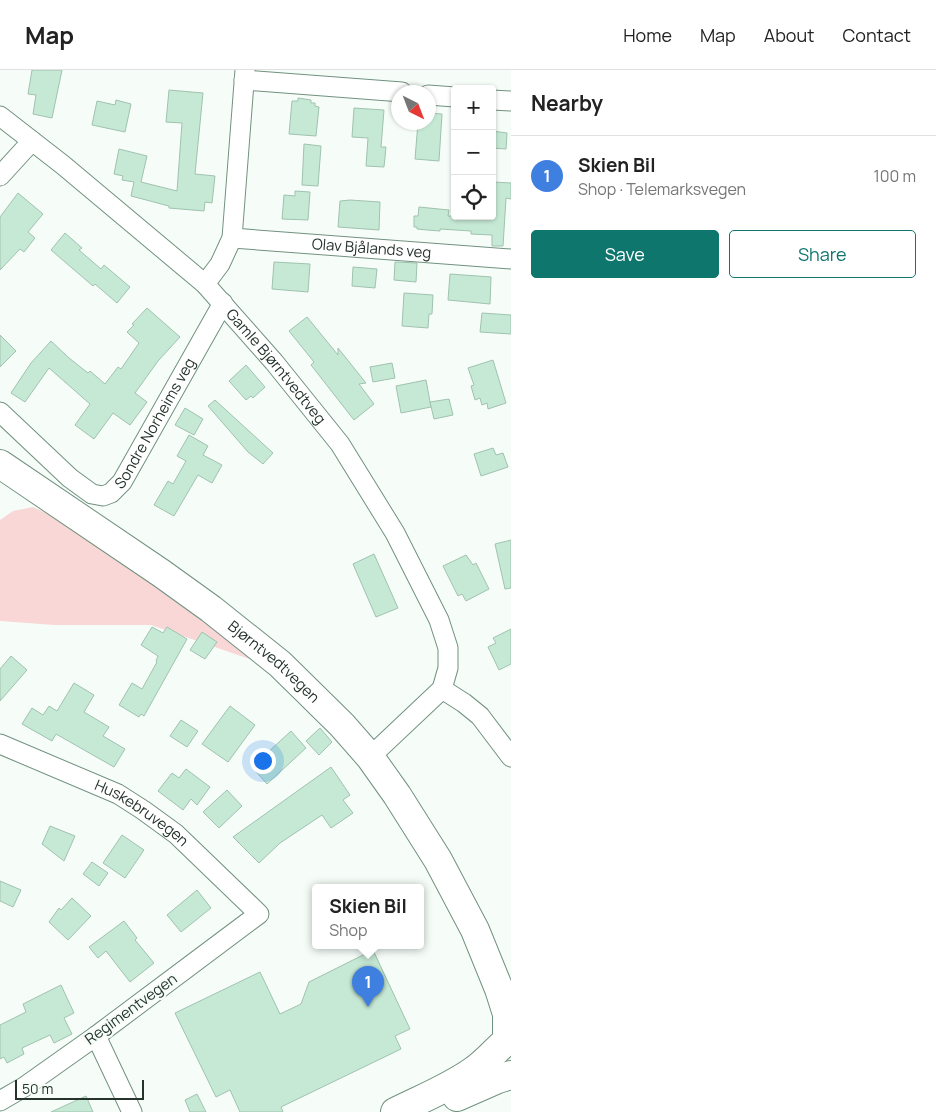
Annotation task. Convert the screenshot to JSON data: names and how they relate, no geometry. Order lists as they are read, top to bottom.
{
  "streets": {
    "main road": ["Bjørntvedtvegen"],
    "street": [
      "Olav Bjålands veg",
      "Gamle Bjørntvedtveg",
      "Sondre Norheims veg",
      "Huskebruvegen",
      "Regimentvegen"
    ]
  },
  "crossings": [
    ["Gamle Bjørntvedtveg", "Sondre Norheims veg"],
    ["Huskebruvegen", "Regimentvegen"]
  ],
  "scale_bar": "50 m",
  "north": "bottom right",
  "page": {
    "header": "Map",
    "nav": [
      "Home",
      "Map",
      "About",
      "Contact"
    ],
    "heading": "Nearby",
    "map_buttons": ["+", "−"],
    "list": [
      {
        "mark": "1",
        "name": "Skien Bil",
        "note": "Shop · Telemarksvegen",
        "value": "100 m"
      }
    ],
    "buttons": ["Save", "Share"],
    "popup": ["Skien Bil", "Shop"],
    "pins": "1",
    "scale": "50 m"
  }
}
